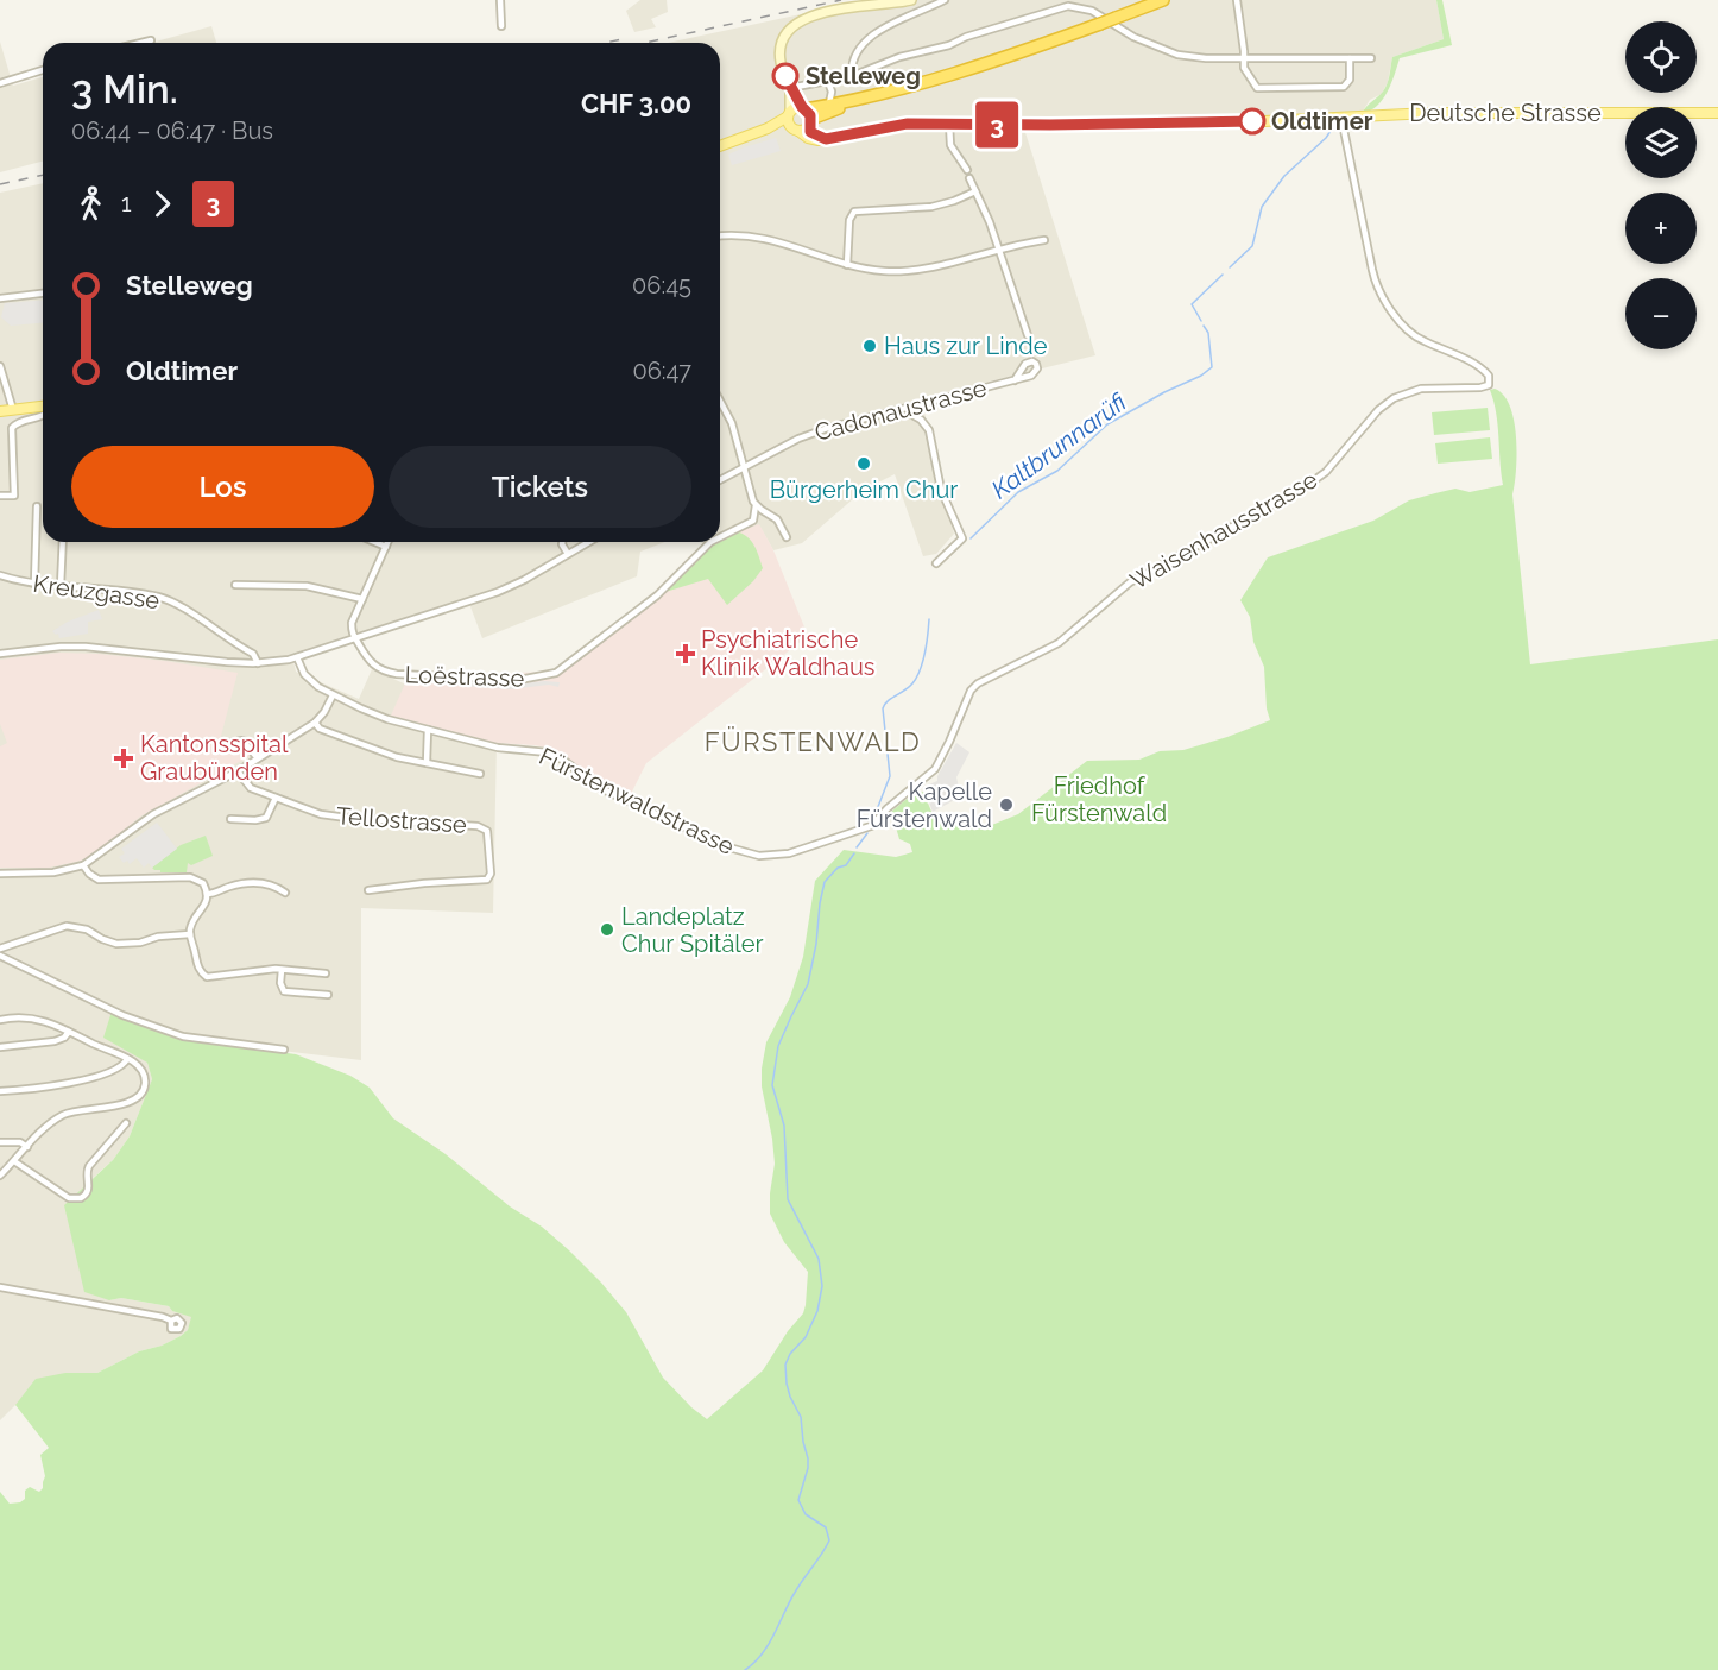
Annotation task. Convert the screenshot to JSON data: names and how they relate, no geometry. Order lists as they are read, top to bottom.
{
  "streets": {
    "main road": ["Deutsche Strasse"],
    "street": [
      "Cadonaustrasse",
      "Waisenhausstrasse",
      "Kreuzgasse",
      "Loëstrasse",
      "Fürstenwaldstrasse",
      "Tellostrasse"
    ]
  },
  "crossings": [
    ["Deutsche Strasse", "Waisenhausstrasse"],
    ["Waisenhausstrasse", "Fürstenwaldstrasse"]
  ],
  "districts": ["FÜRSTENWALD"],
  "water": ["Kaltbrunnarüfi"],
  "parks": ["Friedhof Fürstenwald"],
  "places": {
    "other": [
      "Stelleweg",
      "Oldtimer",
      "Haus zur Linde",
      "Bürgerheim Chur",
      "Kapelle Fürstenwald",
      "Landeplatz Chur Spitäler"
    ],
    "health": ["Psychiatrische Klinik Waldhaus", "Kantonsspital Graubünden"]
  },
  "lines": ["bus line 3"],
  "page": {
    "on_map": "3",
    "map_buttons": ["+", "−"],
    "heading": ["3 Min.", "06:44 – 06:47 · Bus", "CHF 3.00"],
    "legs": ["1", "3"],
    "list": [
      {
        "name": "Stelleweg",
        "value": "06:45"
      },
      {
        "name": "Oldtimer",
        "value": "06:47"
      }
    ],
    "buttons": ["Los", "Tickets"]
  }
}
